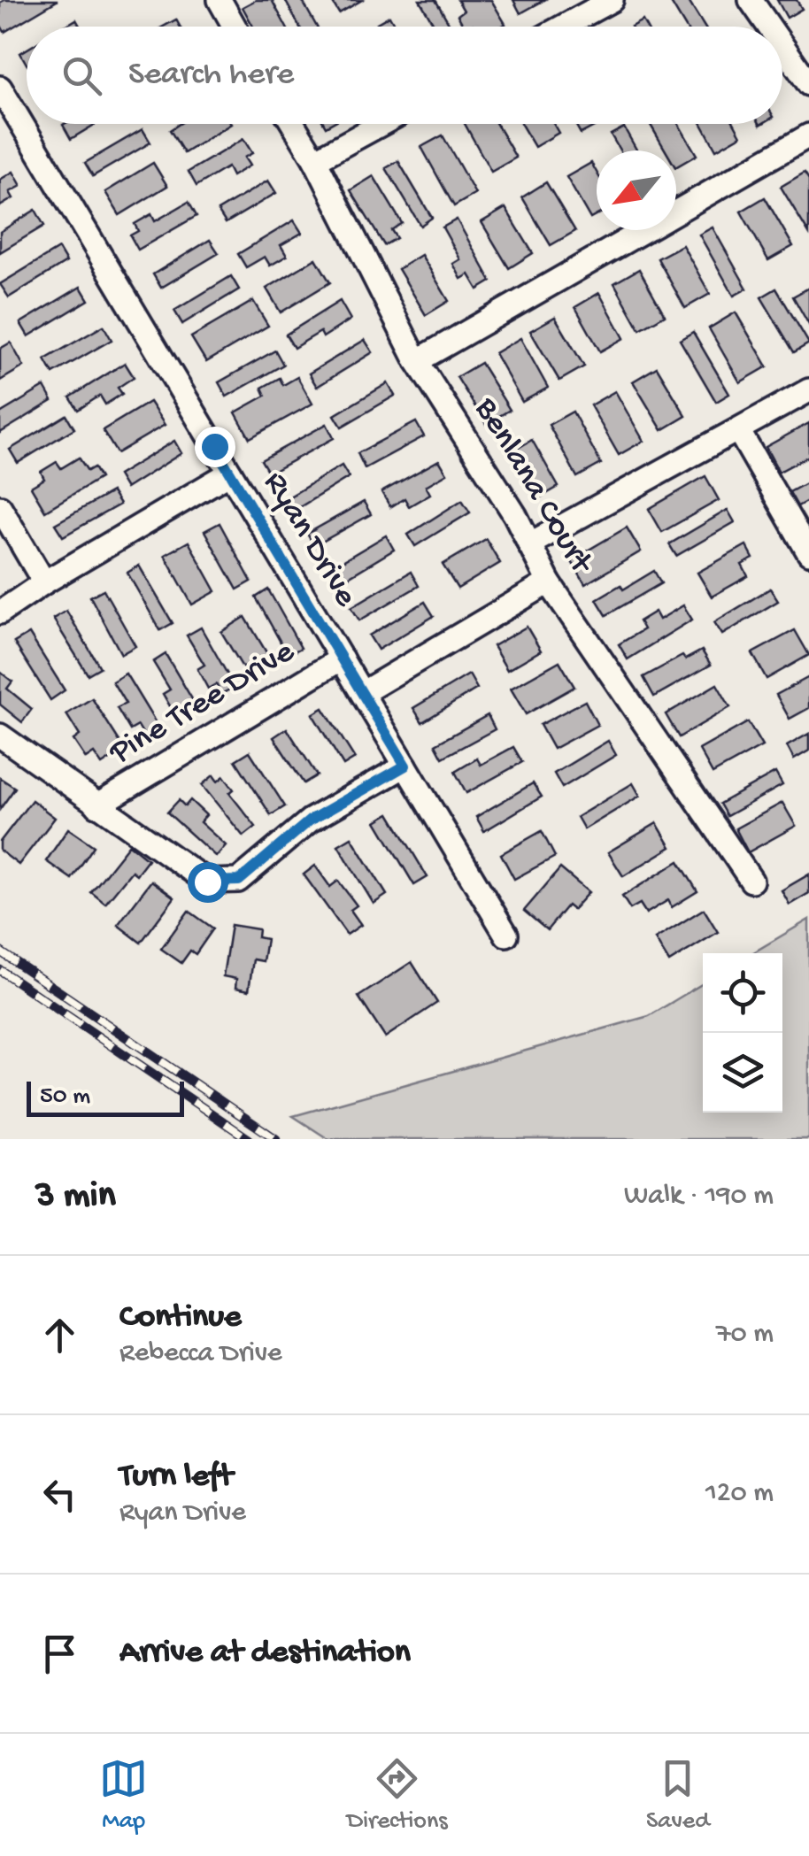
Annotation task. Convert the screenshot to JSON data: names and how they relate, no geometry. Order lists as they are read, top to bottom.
{
  "streets": {
    "street": ["Benlana Court", "Ryan Drive", "Pine Tree Drive"]
  },
  "crossings": [
    ["Ryan Drive", "Pine Tree Drive"]
  ],
  "scale_bar": "50 m",
  "north": "bottom left",
  "page": {
    "search": "Search here",
    "scale": "50 m",
    "heading": ["3 min", "Walk · 190 m"],
    "list": [
      ["Continue", "Rebecca Drive", "70 m"],
      ["Turn left", "Ryan Drive", "120 m"],
      "Arrive at destination"
    ],
    "nav": ["Map", "Directions", "Saved"]
  }
}
